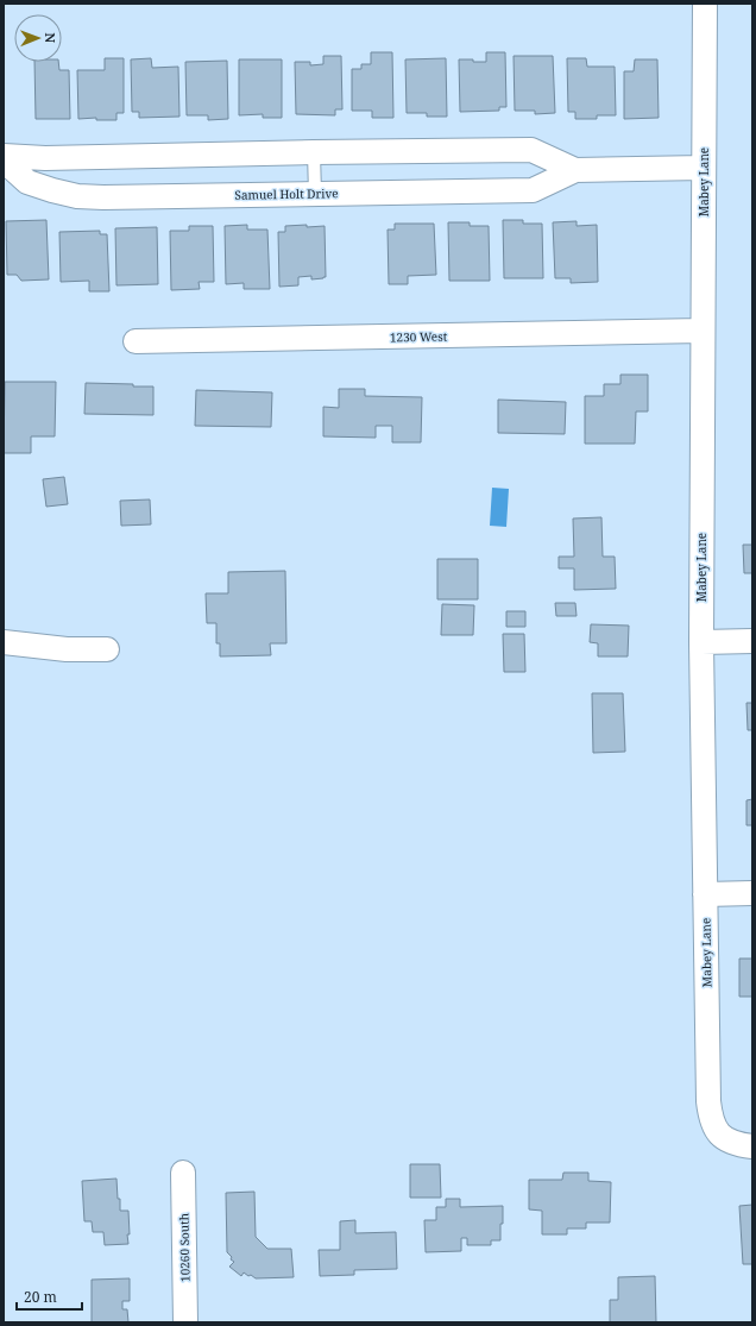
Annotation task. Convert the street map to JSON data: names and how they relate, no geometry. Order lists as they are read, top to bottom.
{
  "streets": {
    "street": [
      "Mabey Lane",
      "Samuel Holt Drive",
      "1230 West",
      "10260 South"
    ]
  },
  "crossings": [
    ["Mabey Lane", "Samuel Holt Drive"],
    ["Mabey Lane", "1230 West"]
  ],
  "scale_bar": "20 m",
  "north": "right"
}
